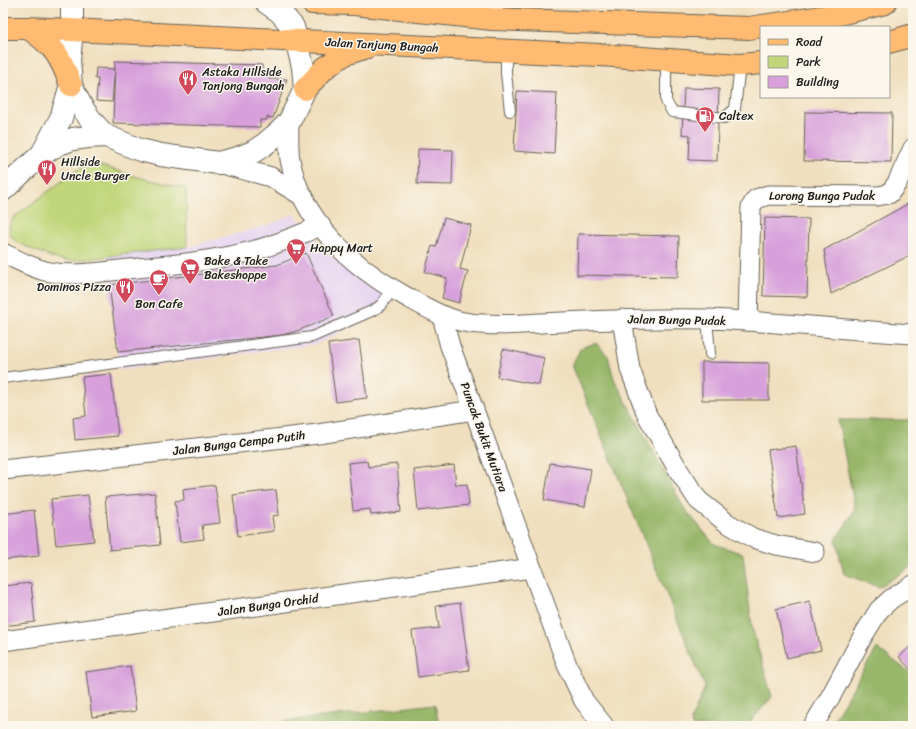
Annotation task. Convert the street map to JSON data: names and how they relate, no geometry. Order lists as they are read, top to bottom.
{
  "streets": {
    "main road": ["Jalan Tanjung Bungah"],
    "street": [
      "Lorong Bunga Pudak",
      "Jalan Bunga Pudak",
      "Puncak Bukit Mutiara",
      "Jalan Bunga Cempa Putih",
      "Jalan Bunga Orchid"
    ]
  },
  "crossings": [
    ["Lorong Bunga Pudak", "Jalan Bunga Pudak"],
    ["Jalan Bunga Pudak", "Puncak Bukit Mutiara"],
    ["Puncak Bukit Mutiara", "Jalan Bunga Cempa Putih"],
    ["Puncak Bukit Mutiara", "Jalan Bunga Orchid"]
  ],
  "places": {
    "restaurant": ["Astaka Hillside Tanjong Bungah", "Hillside Uncle Burger", "Dominos Pizza"],
    "fuel station": ["Caltex"],
    "supermarket": ["Happy Mart", "Bake & Take Bakeshoppe"],
    "cafe": ["Bon Cafe"]
  },
  "legend": ["Road", "Park", "Building"]
}
